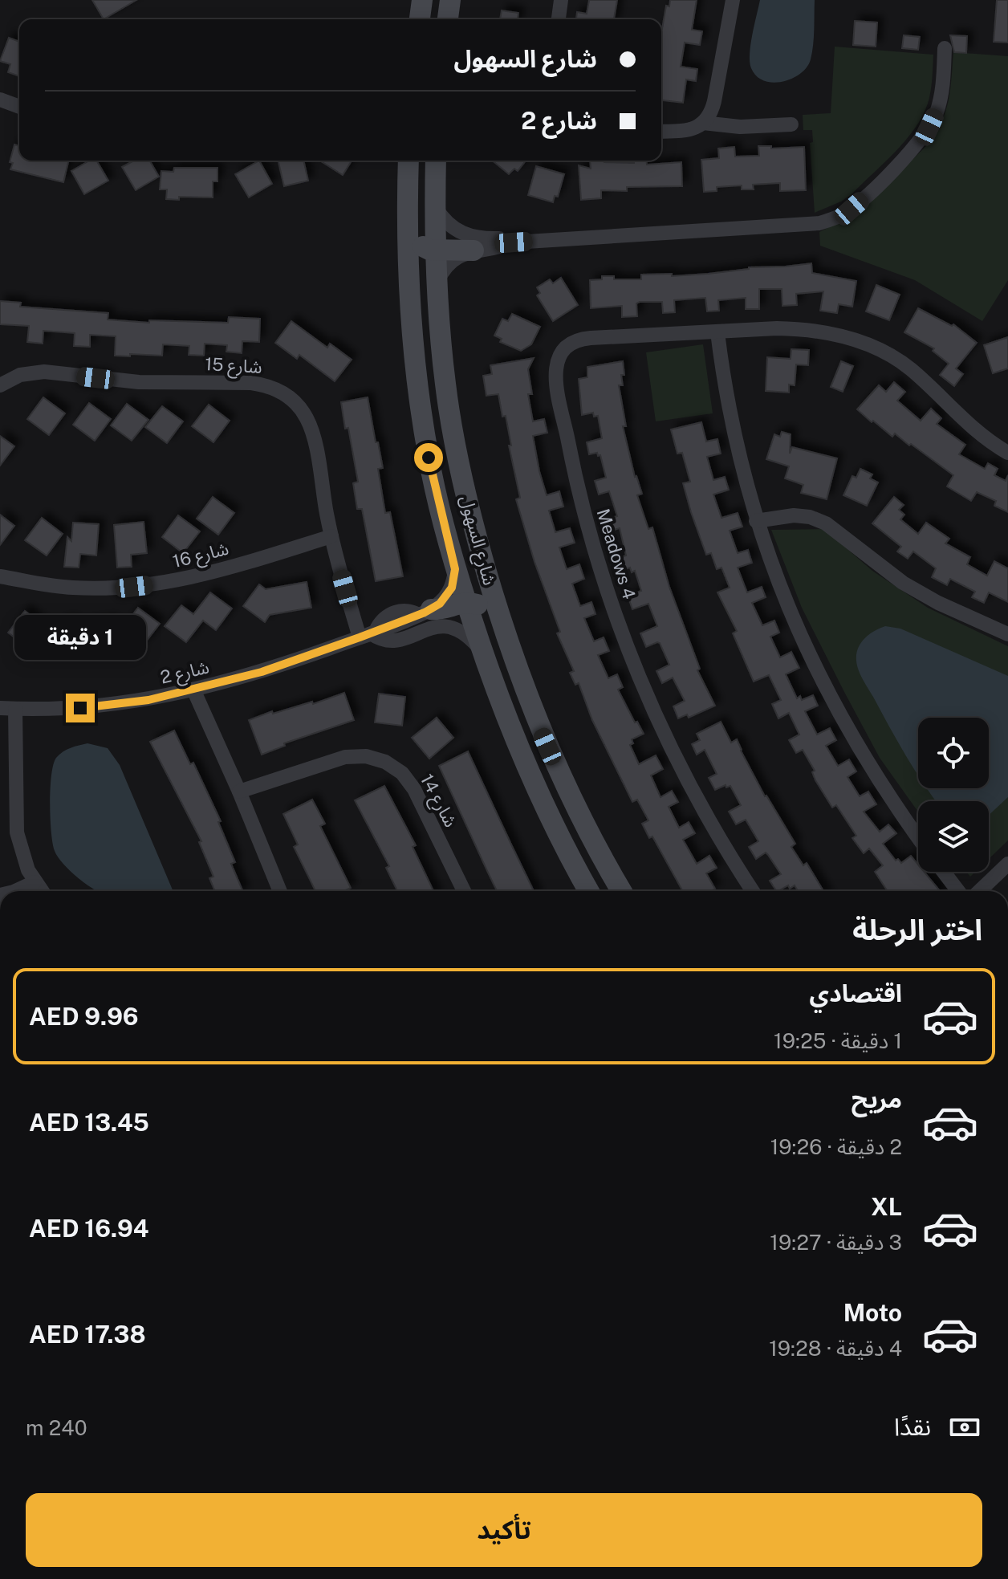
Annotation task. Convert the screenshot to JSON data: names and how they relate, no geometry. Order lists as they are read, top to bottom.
{
  "streets": {
    "main road": ["شارع السهول"],
    "street": [
      "شارع 15",
      "Meadows 4",
      "شارع 16",
      "شارع 2",
      "شارع 14"
    ]
  },
  "crossings": [
    ["شارع 15", "شارع 16"],
    ["شارع 15", "شارع 2"]
  ],
  "page": {
    "banner": ["شارع السهول", "شارع 2"],
    "bubble": "1 دقيقة",
    "heading": "اختر الرحلة",
    "list": [
      {
        "name": "اقتصادي",
        "note": "1 دقيقة · 19:25",
        "value": "AED 9.96"
      },
      {
        "name": "مريح",
        "note": "2 دقيقة · 19:26",
        "value": "AED 13.45"
      },
      {
        "name": "XL",
        "note": "3 دقيقة · 19:27",
        "value": "AED 16.94"
      },
      {
        "name": "Moto",
        "note": "4 دقيقة · 19:28",
        "value": "AED 17.38"
      }
    ],
    "pay": ["نقدًا", "240 m"],
    "buttons": "تأكيد"
  }
}
